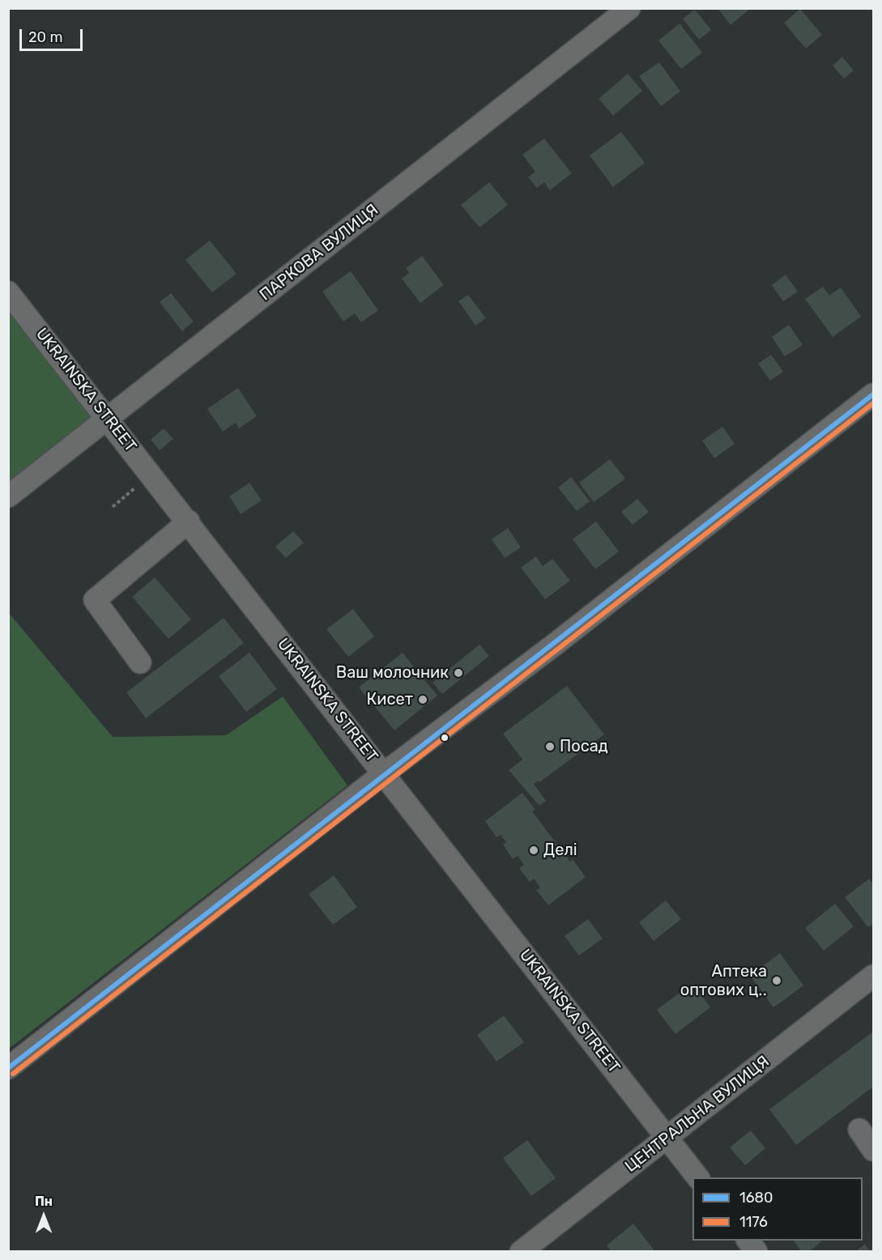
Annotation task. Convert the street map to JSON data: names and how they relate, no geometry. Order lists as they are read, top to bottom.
{
  "streets": {
    "street": ["ПАРКОВА ВУЛИЦЯ", "UKRAINSKA STREET", "ЦЕНТРАЛЬНА ВУЛИЦЯ"]
  },
  "crossings": [
    ["ПАРКОВА ВУЛИЦЯ", "UKRAINSKA STREET"],
    ["UKRAINSKA STREET", "ЦЕНТРАЛЬНА ВУЛИЦЯ"]
  ],
  "places": [
    "Ваш молочник",
    "Кисет",
    "Посад",
    "Делі",
    "Аптека оптових ц‥"
  ],
  "lines": ["transit line 1680", "transit line 1176"],
  "legend": ["1680", "1176"],
  "scale_bar": "20 m",
  "north": "top"
}
